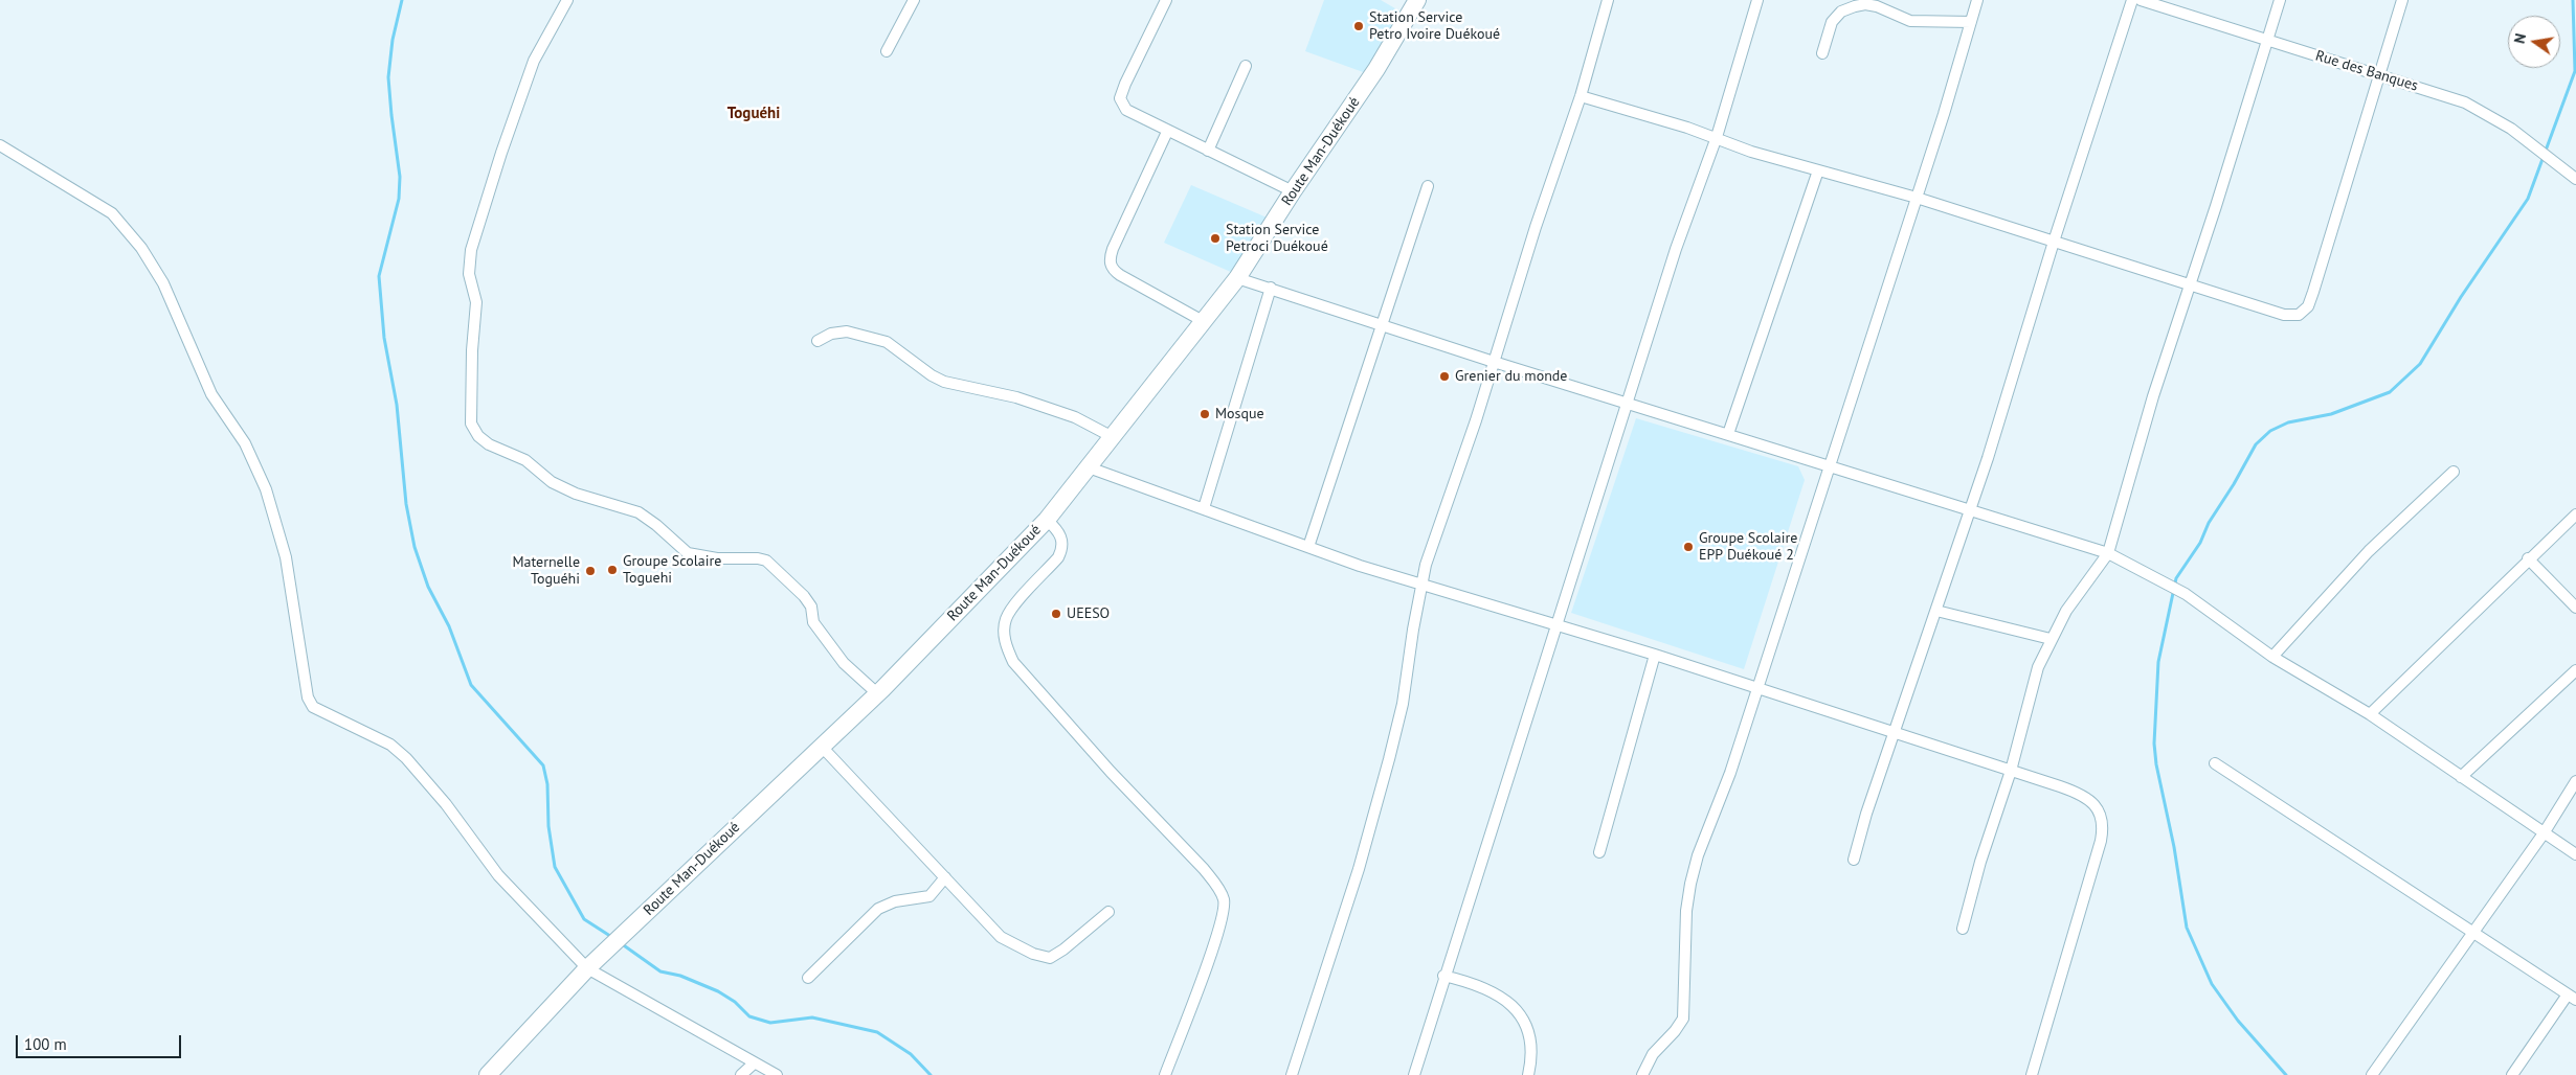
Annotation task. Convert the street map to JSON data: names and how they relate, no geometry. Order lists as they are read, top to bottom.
{
  "streets": {
    "main road": ["Route Man-Duékoué"],
    "street": ["Rue des Banques"]
  },
  "districts": ["Toguéhi"],
  "places": [
    "Station Service Petro Ivoire Duékoué",
    "Station Service Petroci Duékoué",
    "Grenier du monde",
    "Mosque",
    "Groupe Scolaire EPP Duékoué 2",
    "Groupe Scolaire Toguehi",
    "Maternelle Toguéhi",
    "UEESO"
  ],
  "scale_bar": "100 m",
  "north": "left"
}
